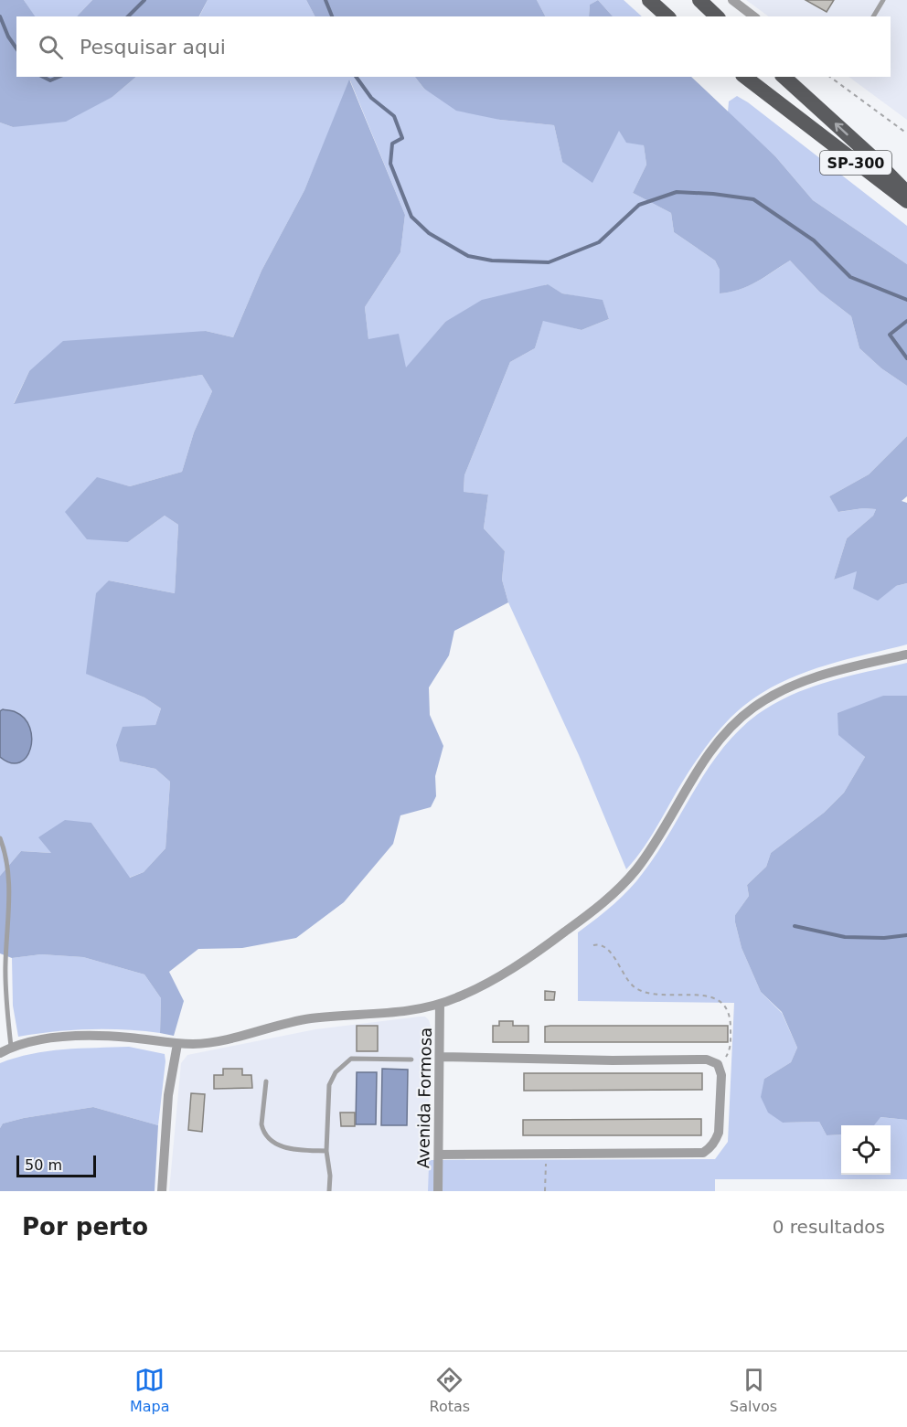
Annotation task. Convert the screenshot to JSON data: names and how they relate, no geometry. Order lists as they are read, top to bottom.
{
  "streets": {
    "main road": ["SP-300"],
    "street": ["Avenida Formosa"]
  },
  "scale_bar": "50 m",
  "page": {
    "search": "Pesquisar aqui",
    "scale": "50 m",
    "heading": ["Por perto", "0 resultados"],
    "nav": ["Mapa", "Rotas", "Salvos"]
  }
}
